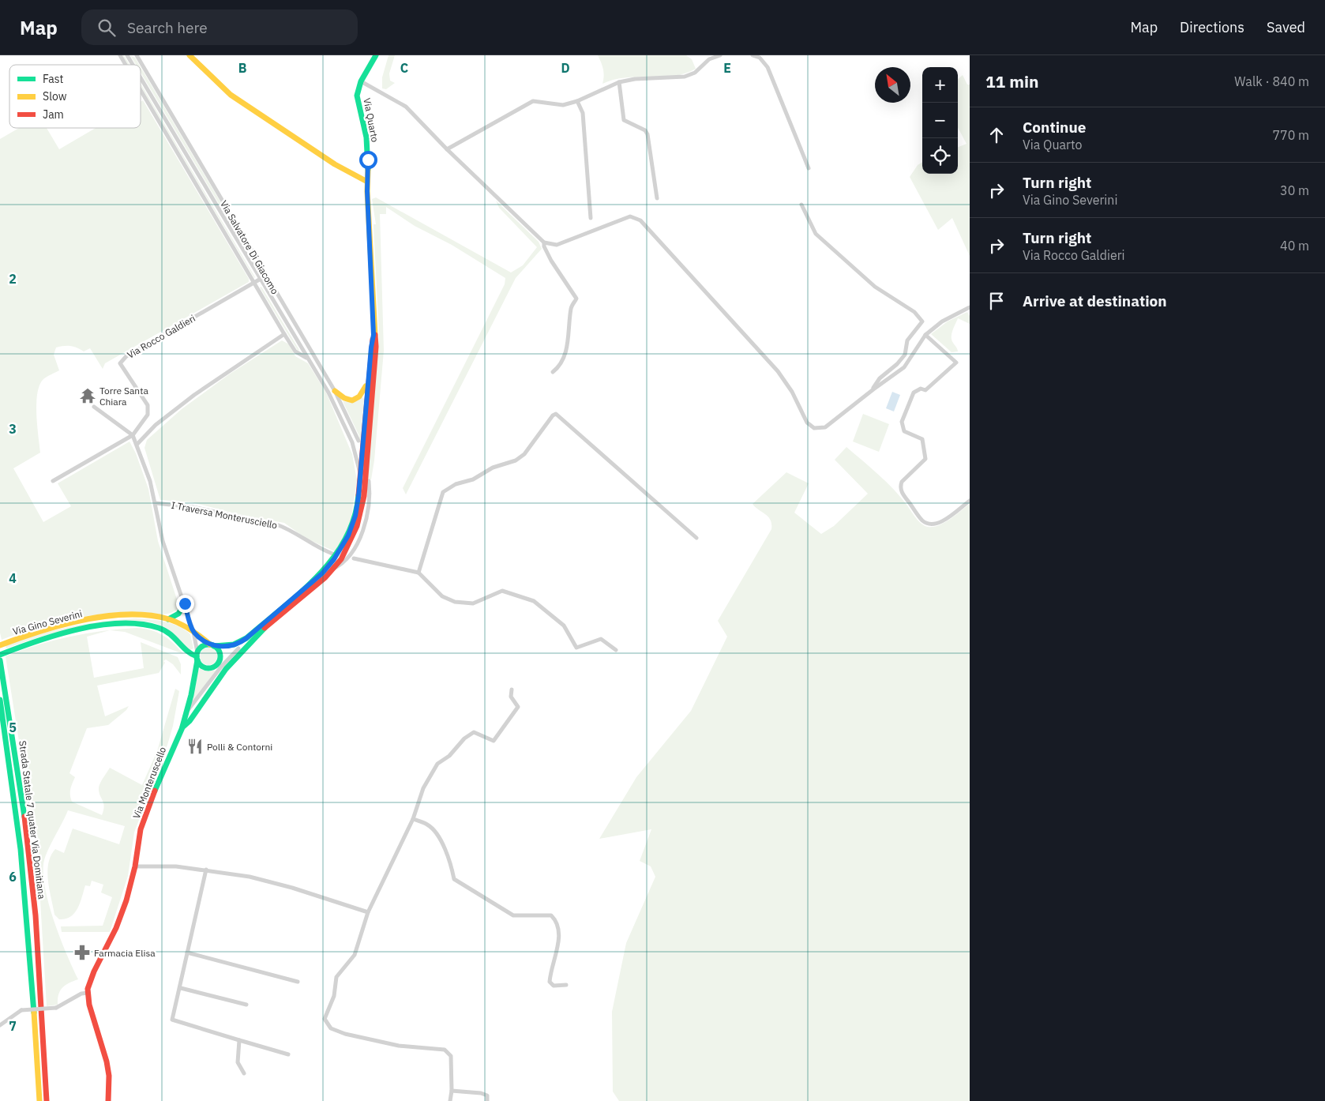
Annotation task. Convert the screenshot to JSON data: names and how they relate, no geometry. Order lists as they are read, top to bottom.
{
  "streets": {
    "main road": [
      "Via Quarto",
      "Via Gino Severini",
      "Via Monteruscello",
      "Strada Statale 7 quater Via Domitiana"
    ],
    "street": ["Via Salvatore Di Giacomo", "Via Rocco Galdieri", "I Traversa Monterusciello"]
  },
  "crossings": [
    ["Via Quarto", "Via Salvatore Di Giacomo"],
    ["Via Quarto", "Via Gino Severini"],
    ["Via Quarto", "Via Monteruscello"],
    ["Via Salvatore Di Giacomo", "Via Rocco Galdieri"],
    ["Via Gino Severini", "Via Monteruscello"]
  ],
  "places": {
    "temple": ["Torre Santa Chiara"],
    "restaurant": ["Polli & Contorni"],
    "pharmacy": ["Farmacia Elisa"]
  },
  "legend": ["Fast", "Slow", "Jam"],
  "north": "top left",
  "page": {
    "header": "Map",
    "search": "Search here",
    "nav": ["Map", "Directions", "Saved"],
    "heading": ["11 min", "Walk · 840 m"],
    "map_buttons": ["+", "−"],
    "list": [
      ["Continue", "Via Quarto", "770 m"],
      ["Turn right", "Via Gino Severini", "30 m"],
      ["Turn right", "Via Rocco Galdieri", "40 m"],
      "Arrive at destination"
    ]
  },
  "grid": {
    "columns": [
      "B",
      "C",
      "D",
      "E"
    ],
    "rows": [
      "2",
      "3",
      "4",
      "5",
      "6",
      "7"
    ]
  }
}
